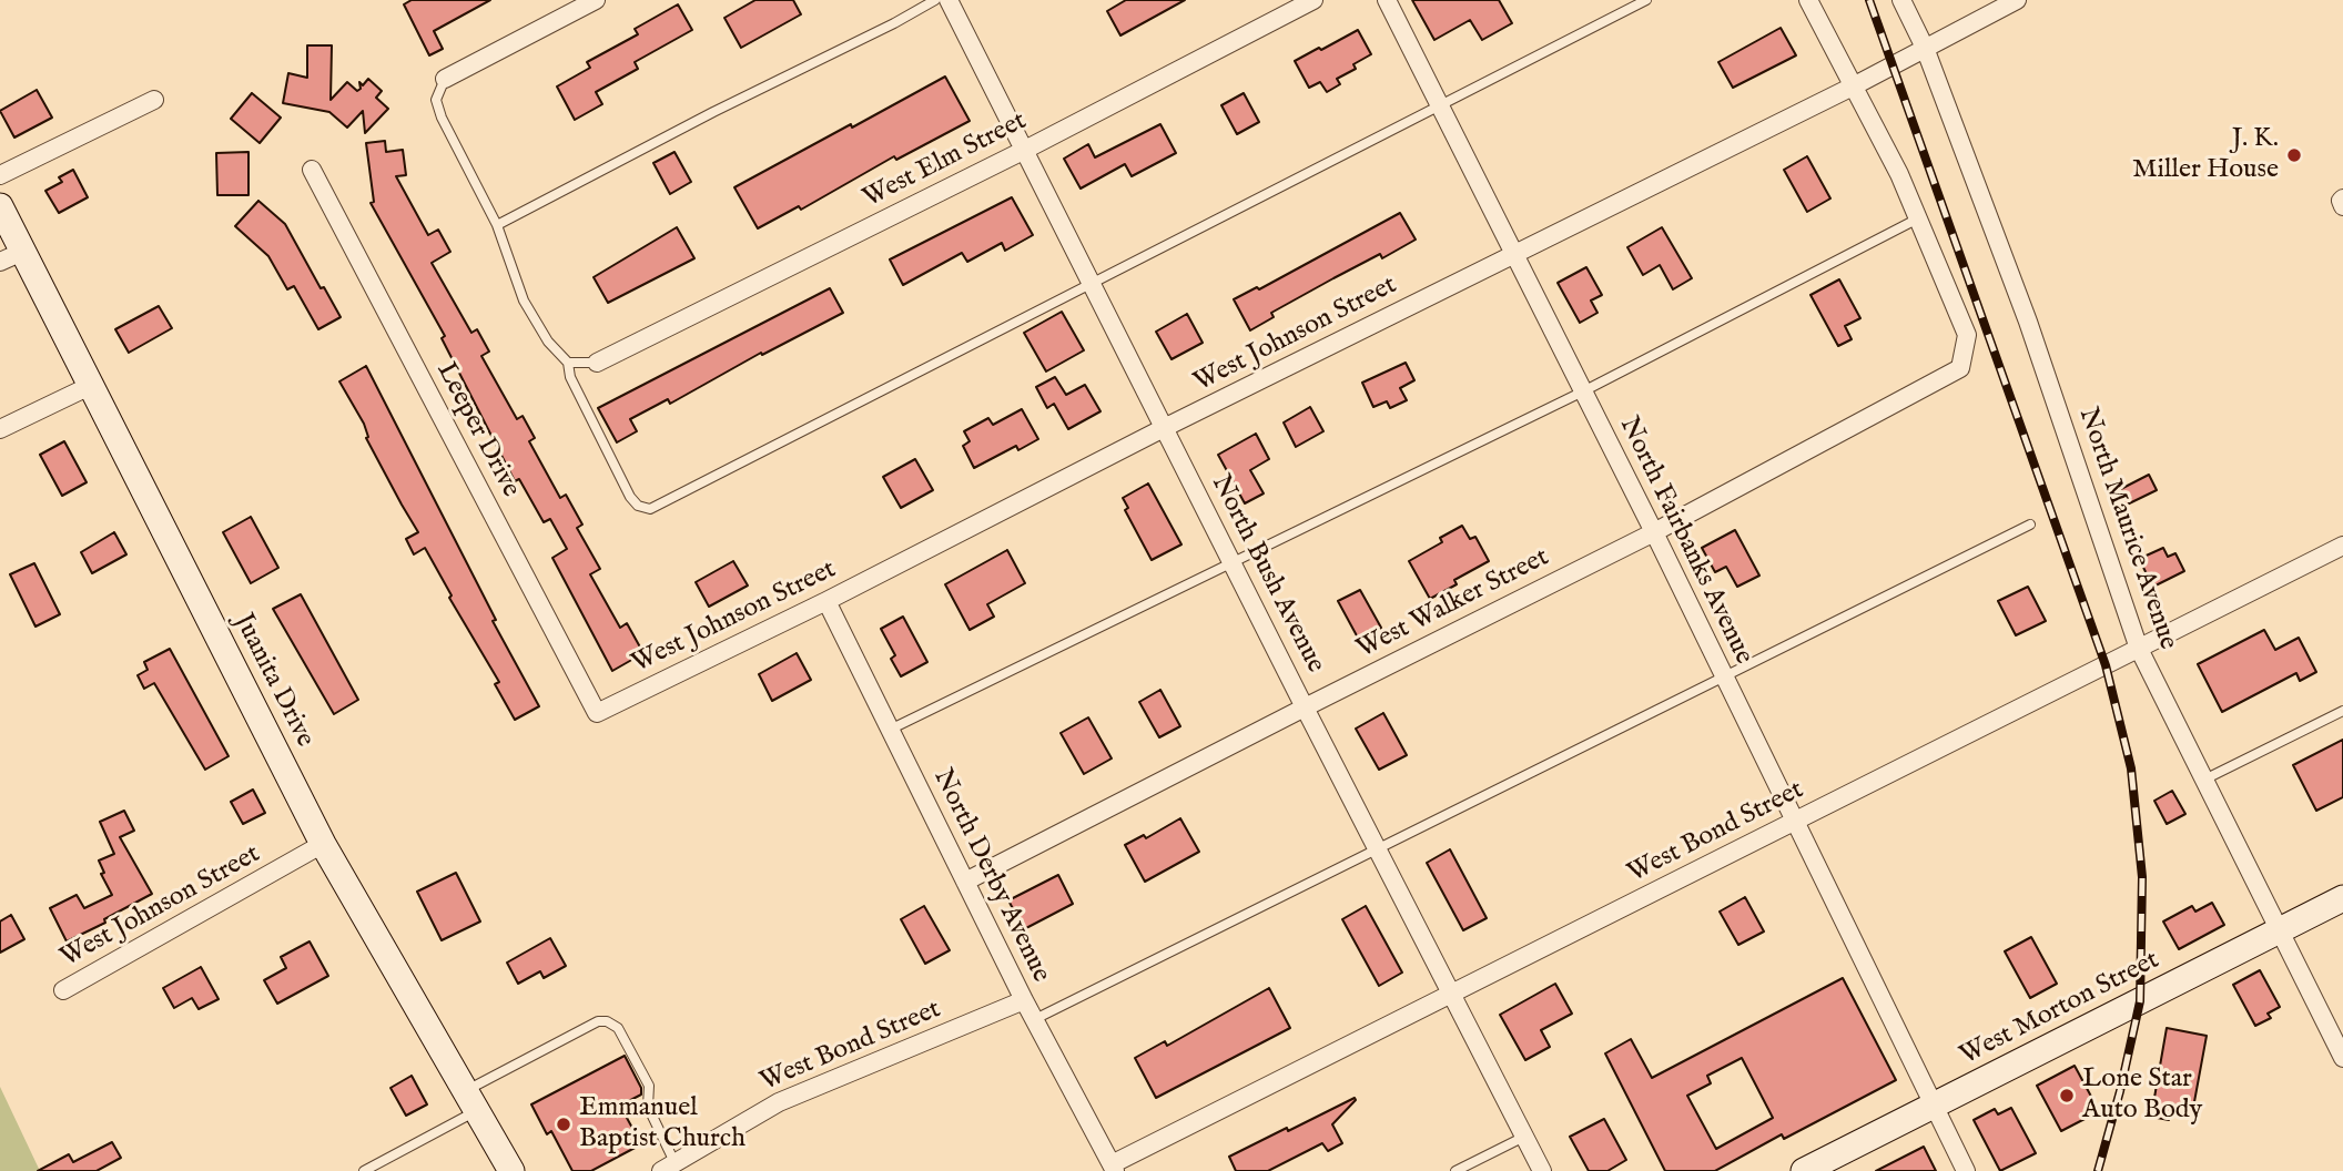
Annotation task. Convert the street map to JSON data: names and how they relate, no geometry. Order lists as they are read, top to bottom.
{
  "streets": {
    "street": [
      "West Elm Street",
      "West Johnson Street",
      "Leeper Drive",
      "North Maurice Avenue",
      "North Fairbanks Avenue",
      "North Bush Avenue",
      "West Walker Street",
      "Juanita Drive",
      "West Bond Street",
      "North Derby Avenue",
      "West Morton Street"
    ]
  },
  "crossings": [
    ["West Elm Street", "North Bush Avenue"],
    ["West Johnson Street", "Leeper Drive"],
    ["West Johnson Street", "North Maurice Avenue"],
    ["West Johnson Street", "North Fairbanks Avenue"],
    ["West Johnson Street", "North Bush Avenue"],
    ["West Johnson Street", "Juanita Drive"],
    ["West Johnson Street", "North Derby Avenue"],
    ["North Maurice Avenue", "West Bond Street"],
    ["North Maurice Avenue", "West Morton Street"],
    ["North Fairbanks Avenue", "West Walker Street"],
    ["North Fairbanks Avenue", "West Bond Street"],
    ["North Fairbanks Avenue", "West Morton Street"],
    ["North Bush Avenue", "West Walker Street"],
    ["North Bush Avenue", "West Bond Street"],
    ["West Walker Street", "North Derby Avenue"],
    ["West Bond Street", "North Derby Avenue"]
  ],
  "places": ["J. K. Miller House", "Lone Star Auto Body", "Emmanuel Baptist Church"]
}
